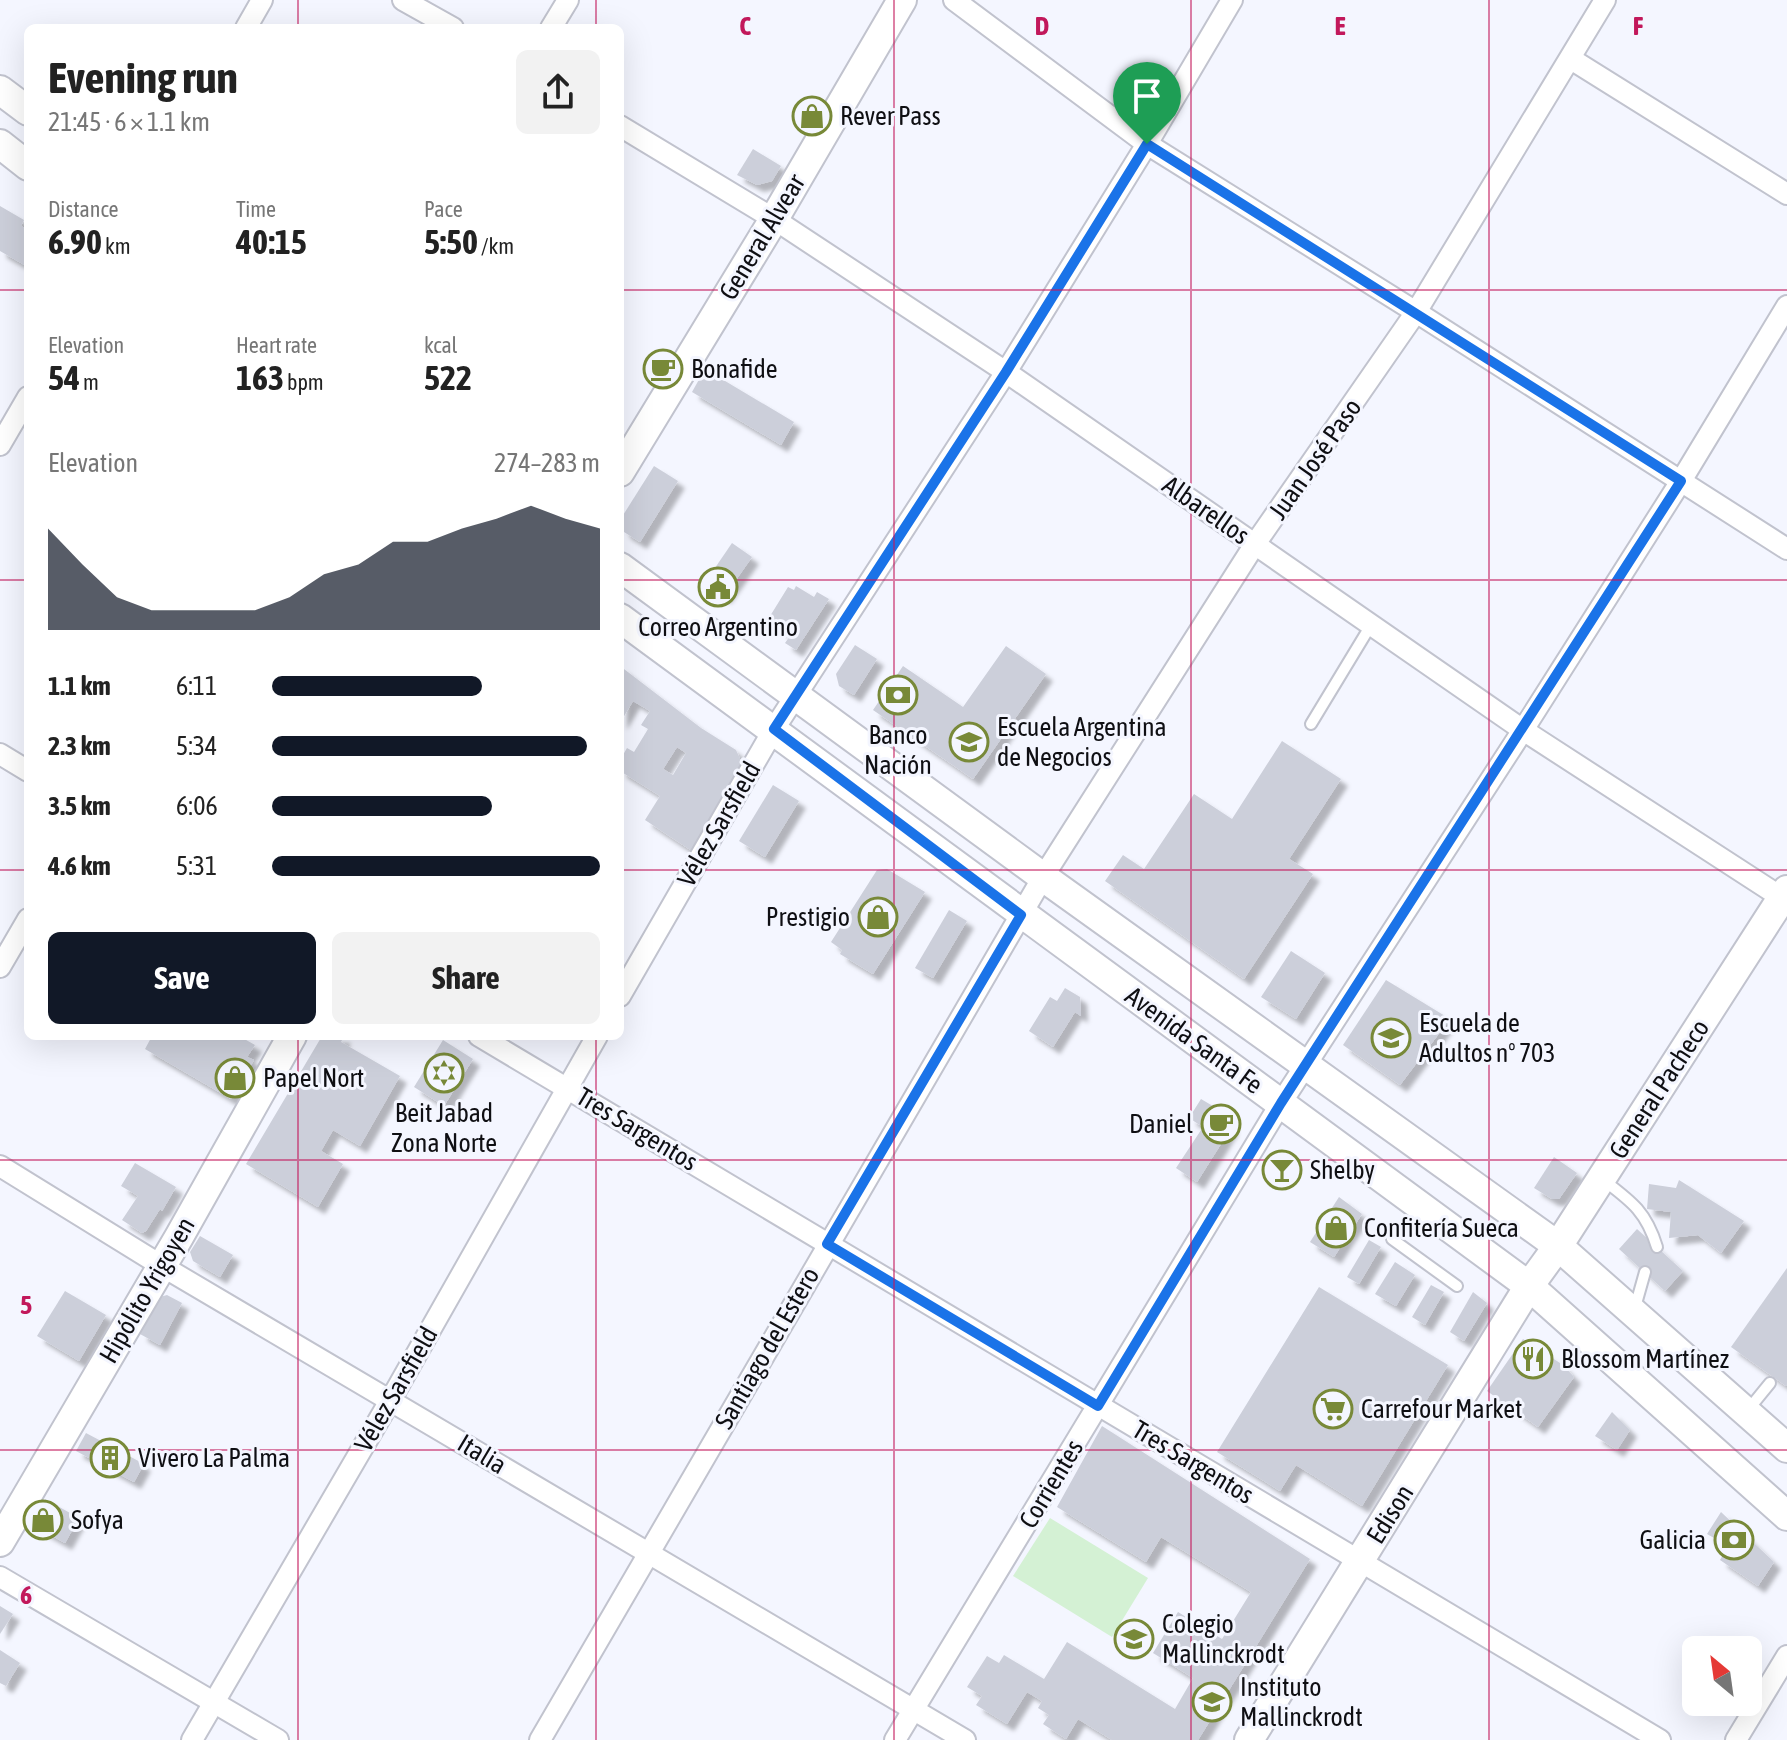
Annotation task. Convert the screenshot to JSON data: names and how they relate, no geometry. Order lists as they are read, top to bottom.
{
  "streets": {
    "main road": [
      "General Alvear",
      "Avenida Santa Fe",
      "General Pacheco",
      "Hipólito Yrigoyen",
      "Edison"
    ],
    "street": [
      "Juan José Paso",
      "Albarellos",
      "Vélez Sarsfield",
      "Tres Sargentos",
      "Santiago del Estero",
      "Italia",
      "Corrientes"
    ]
  },
  "crossings": [
    ["General Alvear", "Albarellos"],
    ["Juan José Paso", "Albarellos"],
    ["Juan José Paso", "Avenida Santa Fe"],
    ["Juan José Paso", "Santiago del Estero"],
    ["Albarellos", "Vélez Sarsfield"],
    ["Albarellos", "General Pacheco"],
    ["Albarellos", "Corrientes"],
    ["Vélez Sarsfield", "Avenida Santa Fe"],
    ["Vélez Sarsfield", "Tres Sargentos"],
    ["Vélez Sarsfield", "Italia"],
    ["Avenida Santa Fe", "General Pacheco"],
    ["Avenida Santa Fe", "Santiago del Estero"],
    ["Avenida Santa Fe", "Corrientes"],
    ["Avenida Santa Fe", "Edison"],
    ["General Pacheco", "Edison"],
    ["Tres Sargentos", "Santiago del Estero"],
    ["Tres Sargentos", "Corrientes"],
    ["Tres Sargentos", "Edison"],
    ["Hipólito Yrigoyen", "Italia"],
    ["Santiago del Estero", "Italia"],
    ["Italia", "Corrientes"]
  ],
  "places": {
    "shop": [
      "Rever Pass",
      "Prestigio",
      "Papel Nort",
      "Confitería Sueca",
      "Sofya"
    ],
    "cafe": ["Bonafide", "Daniel"],
    "public building": ["Correo Argentino"],
    "bank": ["Banco Nación", "Galicia"],
    "school or university": [
      "Escuela Argentina de Negocios",
      "Escuela de Adultos nº 703",
      "Colegio Mallinckrodt",
      "Instituto Mallinckrodt"
    ],
    "synagogue": ["Beit Jabad Zona Norte"],
    "bar": ["Shelby"],
    "restaurant": ["Blossom Martínez"],
    "supermarket": ["Carrefour Market"],
    "building": ["Vivero La Palma"]
  },
  "north": "top left",
  "page": {
    "heading": ["Evening run", "21:45 · 6 × 1.1 km"],
    "stats": [
      ["Distance", "6.90 km"],
      ["Time", "40:15"],
      ["Pace", "5:50 /km"],
      ["Elevation", "54 m"],
      ["Heart rate", "163 bpm"],
      ["kcal", "522"]
    ],
    "chart": ["Elevation", "274–283 m"],
    "list": [
      {
        "name": "1.1 km",
        "note": "6:11"
      },
      {
        "name": "2.3 km",
        "note": "5:34"
      },
      {
        "name": "3.5 km",
        "note": "6:06"
      },
      {
        "name": "4.6 km",
        "note": "5:31"
      }
    ],
    "buttons": ["Save", "Share"]
  },
  "grid": {
    "columns": [
      "C",
      "D",
      "E",
      "F"
    ],
    "rows": ["5", "6"]
  }
}
